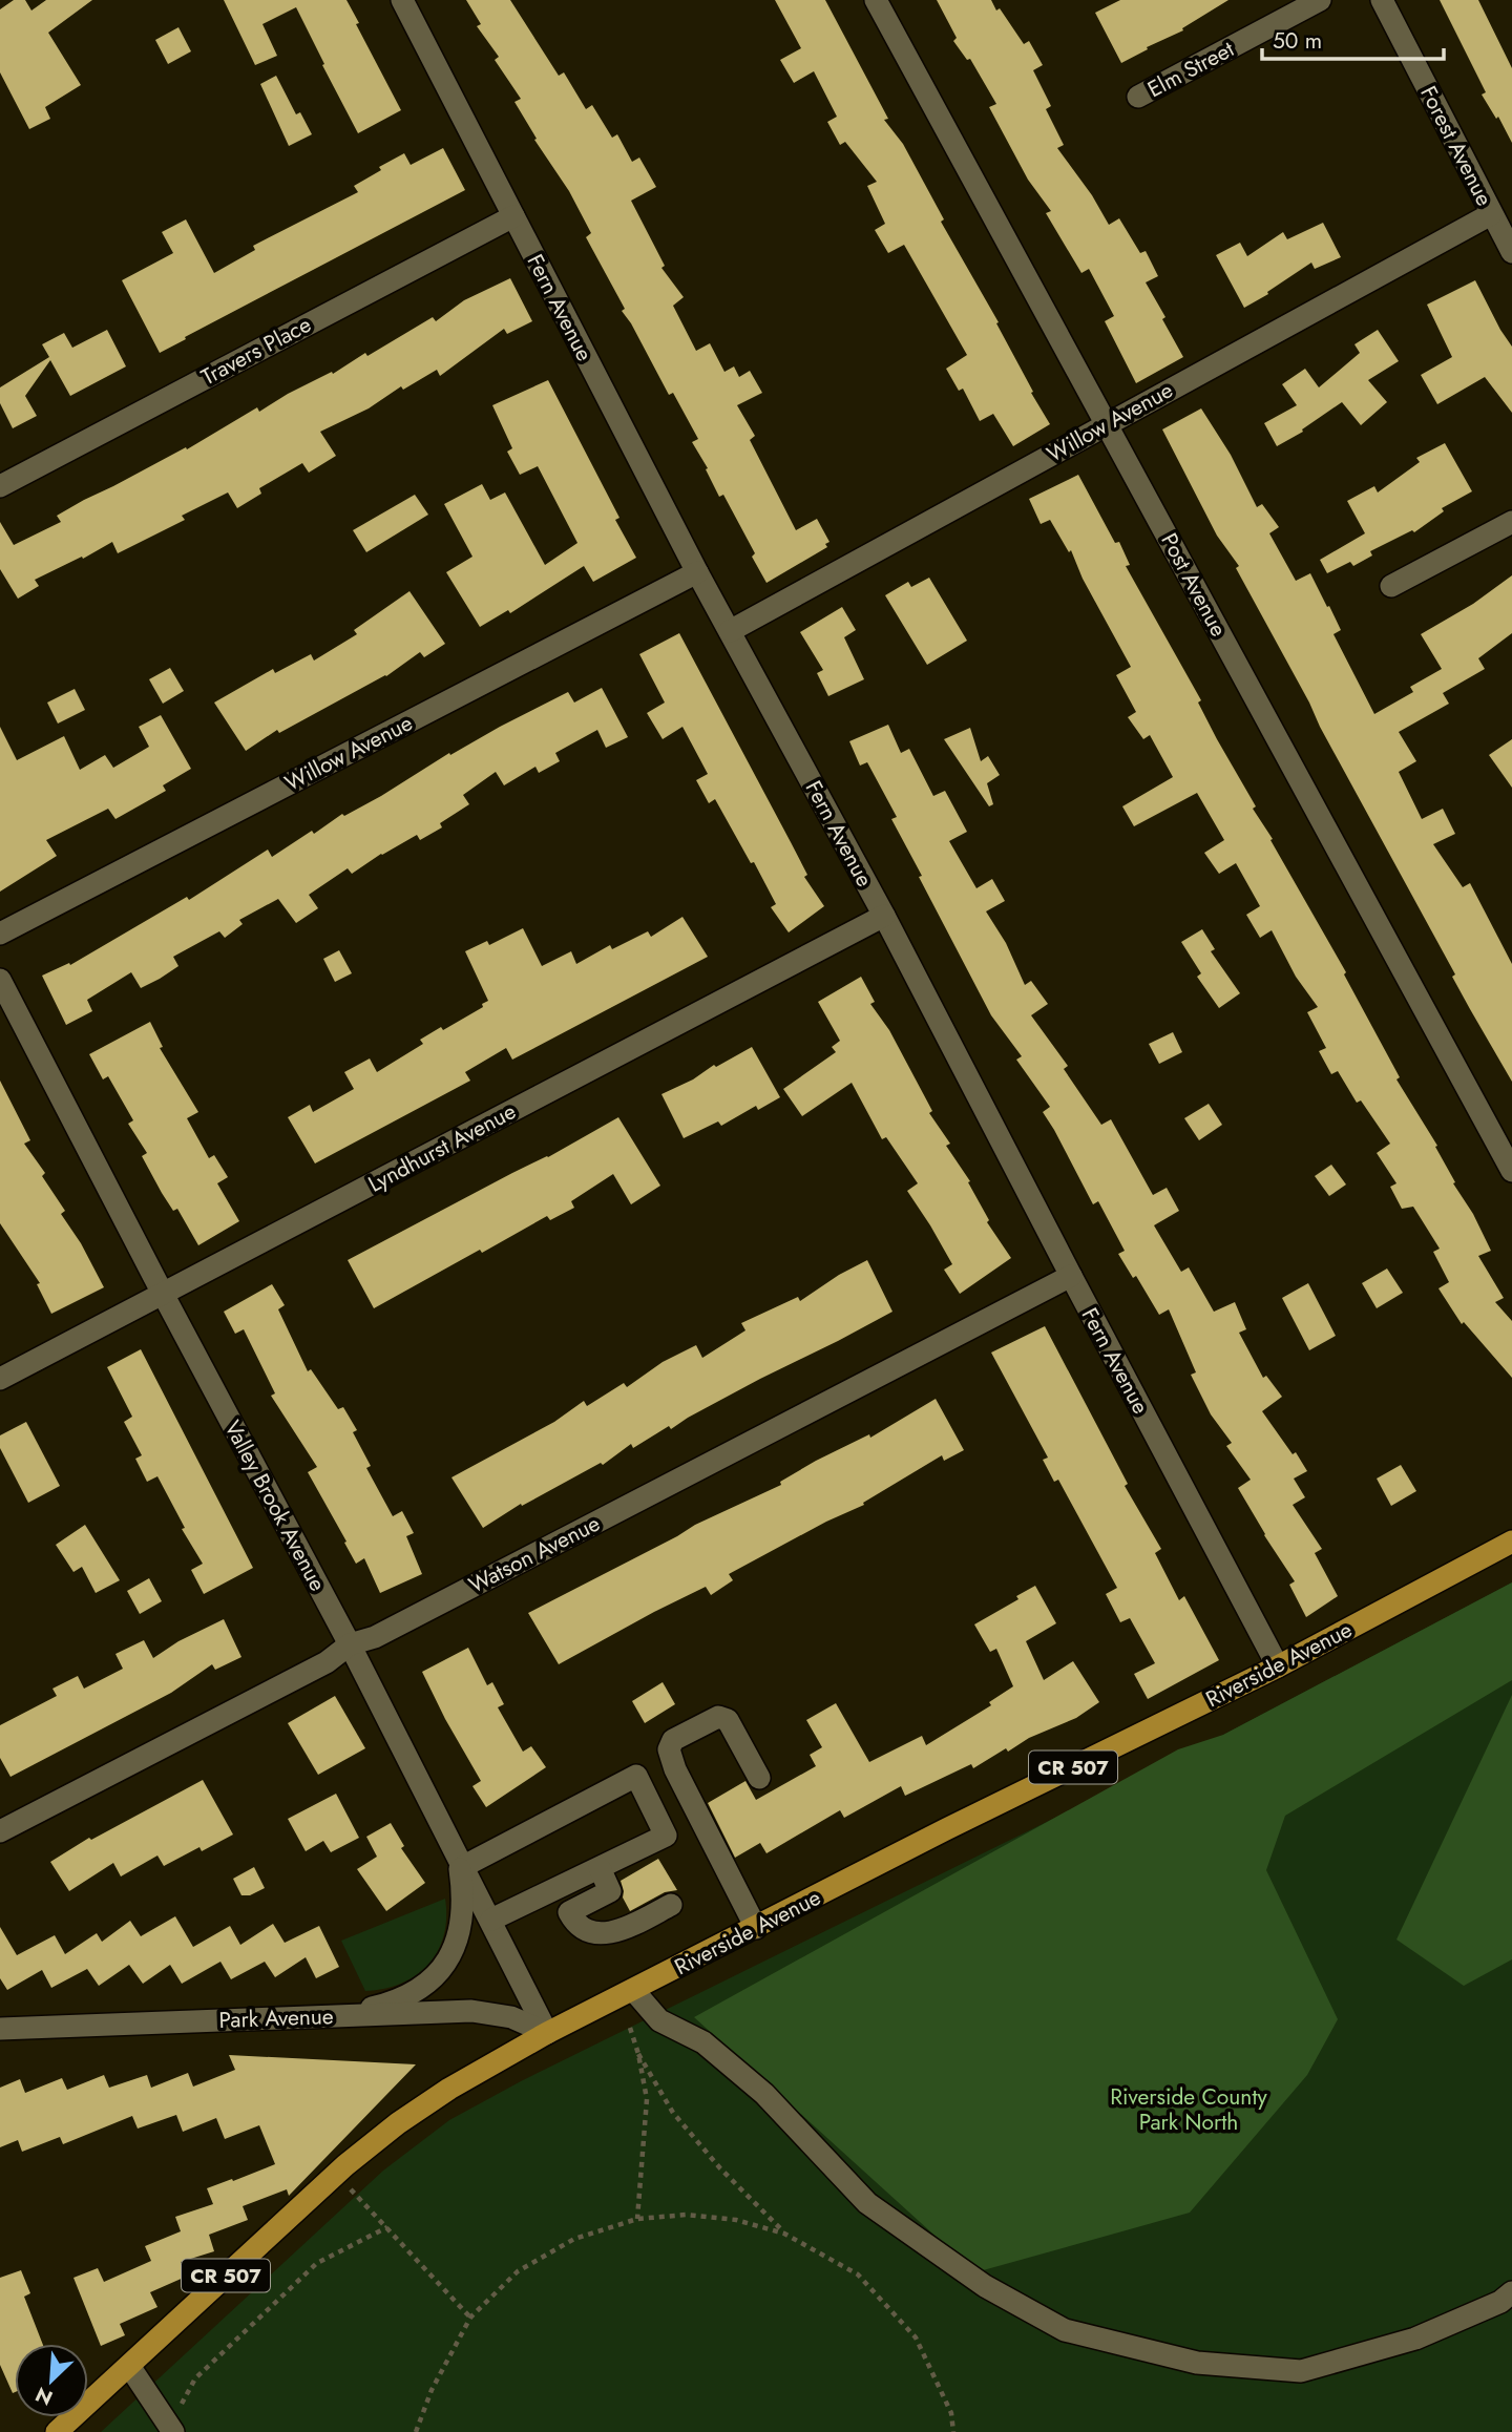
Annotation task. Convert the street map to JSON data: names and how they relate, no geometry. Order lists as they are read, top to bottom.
{
  "streets": {
    "main road": ["Riverside Avenue", "CR 507"],
    "street": [
      "Elm Street",
      "Forest Avenue",
      "Fern Avenue",
      "Travers Place",
      "Willow Avenue",
      "Post Avenue",
      "Lyndhurst Avenue",
      "Valley Brook Avenue",
      "Watson Avenue",
      "Park Avenue"
    ]
  },
  "crossings": [
    ["Forest Avenue", "Willow Avenue"],
    ["Fern Avenue", "Travers Place"],
    ["Fern Avenue", "Willow Avenue"],
    ["Fern Avenue", "Lyndhurst Avenue"],
    ["Fern Avenue", "Watson Avenue"],
    ["Fern Avenue", "Riverside Avenue"],
    ["Willow Avenue", "Post Avenue"],
    ["Lyndhurst Avenue", "Valley Brook Avenue"],
    ["Valley Brook Avenue", "Watson Avenue"],
    ["Valley Brook Avenue", "Riverside Avenue"],
    ["Valley Brook Avenue", "Park Avenue"],
    ["Riverside Avenue", "Park Avenue"]
  ],
  "parks": ["Riverside County Park North"],
  "scale_bar": "50 m",
  "north": "bottom left"
}
